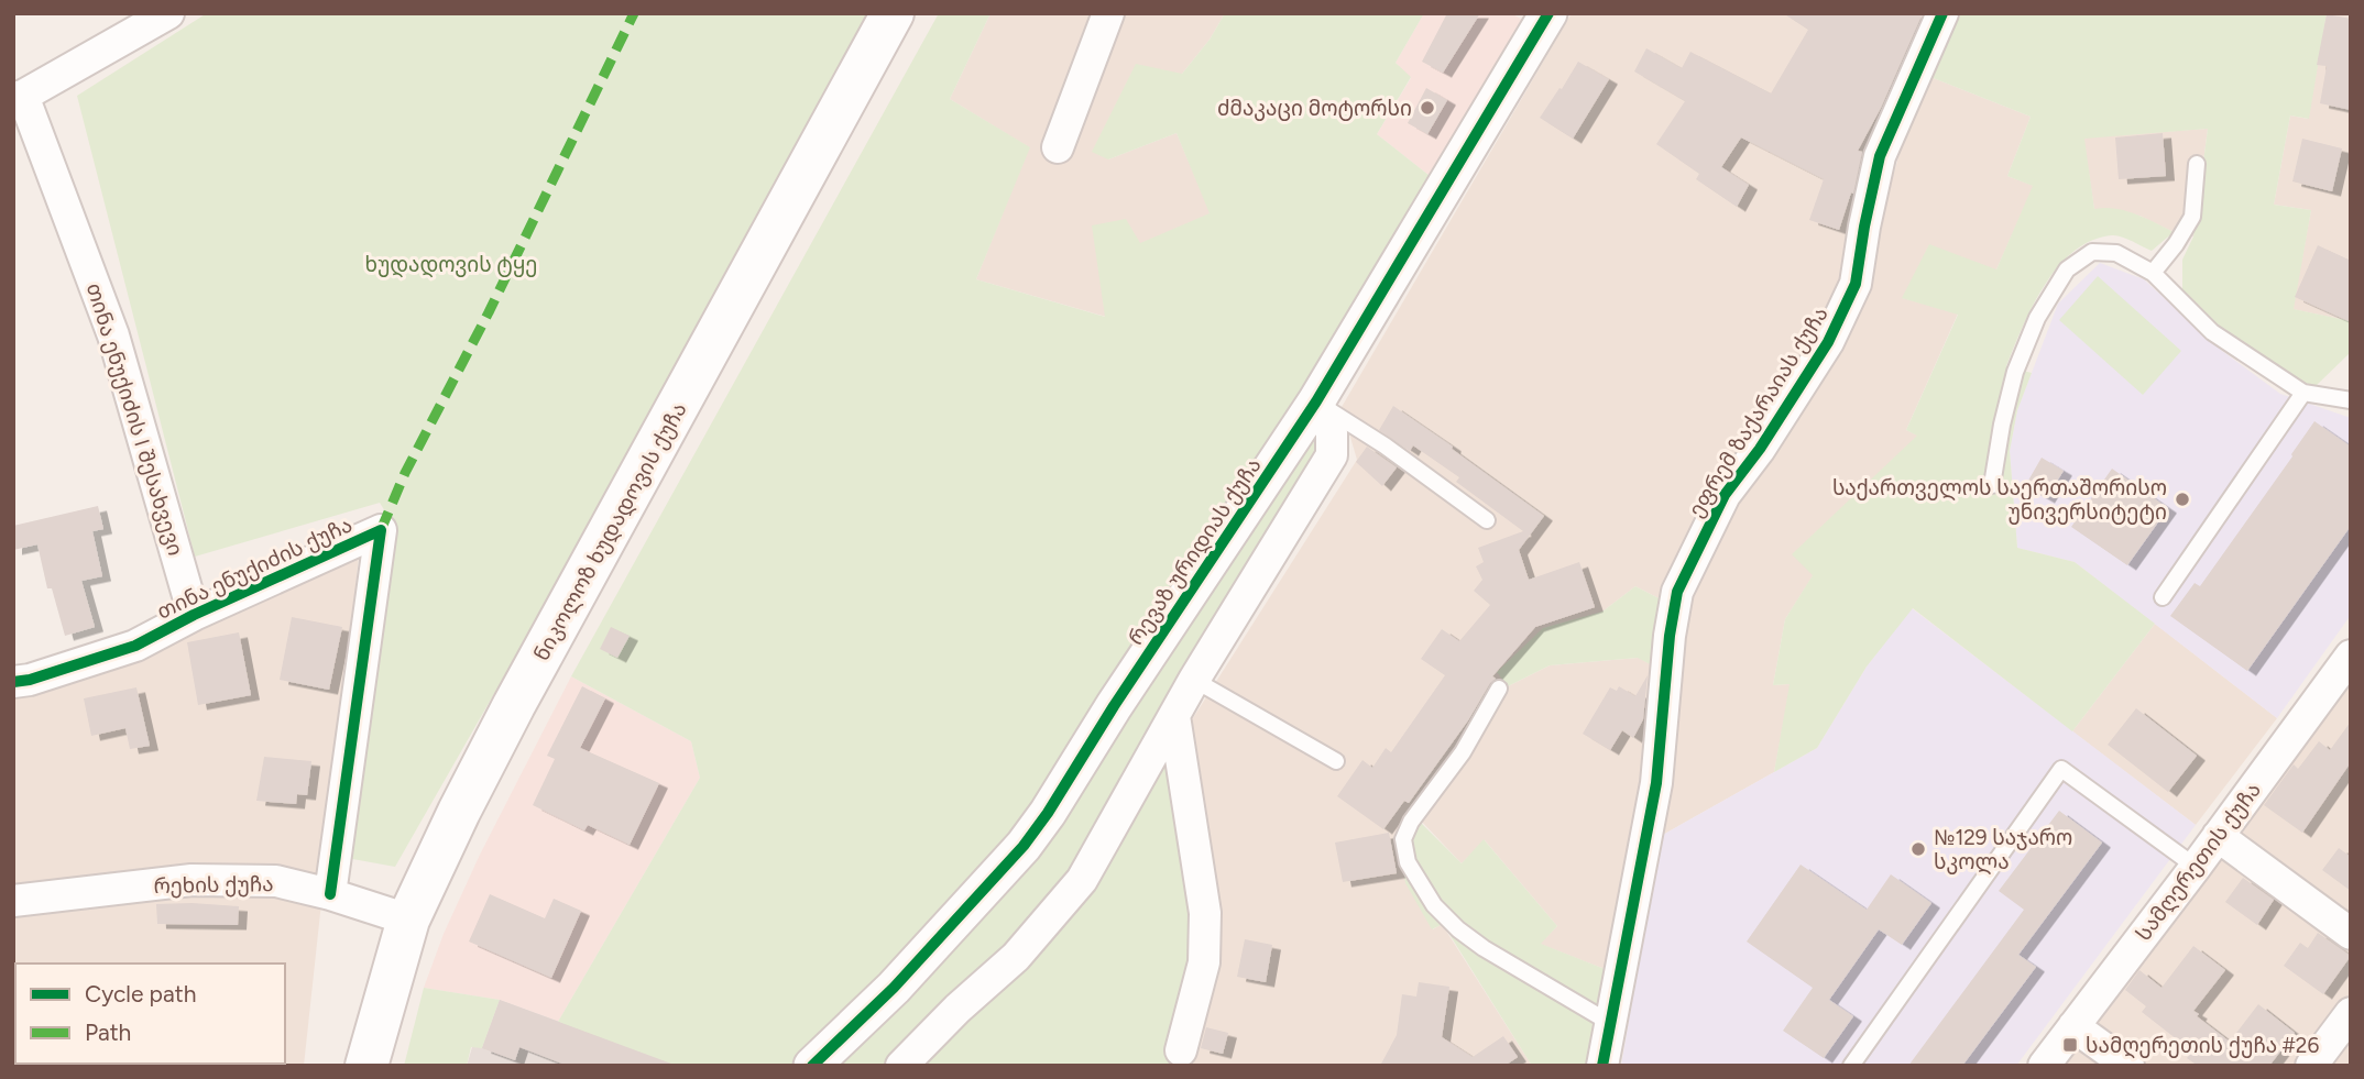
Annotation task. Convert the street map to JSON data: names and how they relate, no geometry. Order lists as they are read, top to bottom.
{
  "streets": {
    "main road": ["ნიკოლოზ ხუდადოვის ქუჩა"],
    "street": [
      "ეფრემ ზაქარაიას ქუჩა",
      "თინა ენუქიძის I შესახვევი",
      "რევაზ ურიდიას ქუჩა",
      "თინა ენუქიძის ქუჩა",
      "სამღერეთის ქუჩა",
      "რეხის ქუჩა"
    ]
  },
  "crossings": [
    ["თინა ენუქიძის I შესახვევი", "თინა ენუქიძის ქუჩა"],
    ["ნიკოლოზ ხუდადოვის ქუჩა", "რეხის ქუჩა"],
    ["თინა ენუქიძის ქუჩა", "რეხის ქუჩა"]
  ],
  "parks": ["ხუდადოვის ტყე"],
  "places": {
    "other": ["ძმაკაცი მოტორსი", "საქართველოს საერთაშორისო უნივერსიტეტი", "№129 საჯარო სკოლა"],
    "transit": ["სამღერეთის ქუჩა #26"]
  },
  "legend": ["Cycle path", "Path"]
}
